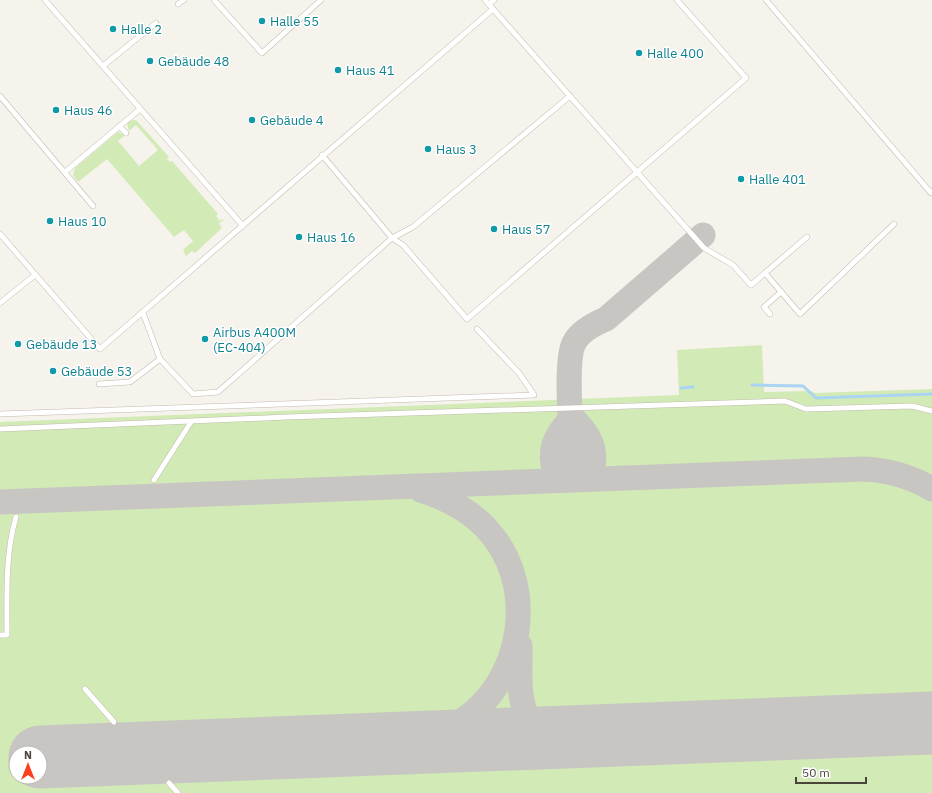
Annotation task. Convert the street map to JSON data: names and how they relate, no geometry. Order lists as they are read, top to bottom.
{
  "places": [
    "Halle 55",
    "Halle 2",
    "Halle 400",
    "Gebäude 48",
    "Haus 41",
    "Haus 46",
    "Gebäude 4",
    "Haus 3",
    "Halle 401",
    "Haus 10",
    "Haus 57",
    "Haus 16",
    "Airbus A400M (EC-404)",
    "Gebäude 13",
    "Gebäude 53"
  ],
  "scale_bar": "50 m",
  "north": "top"
}
